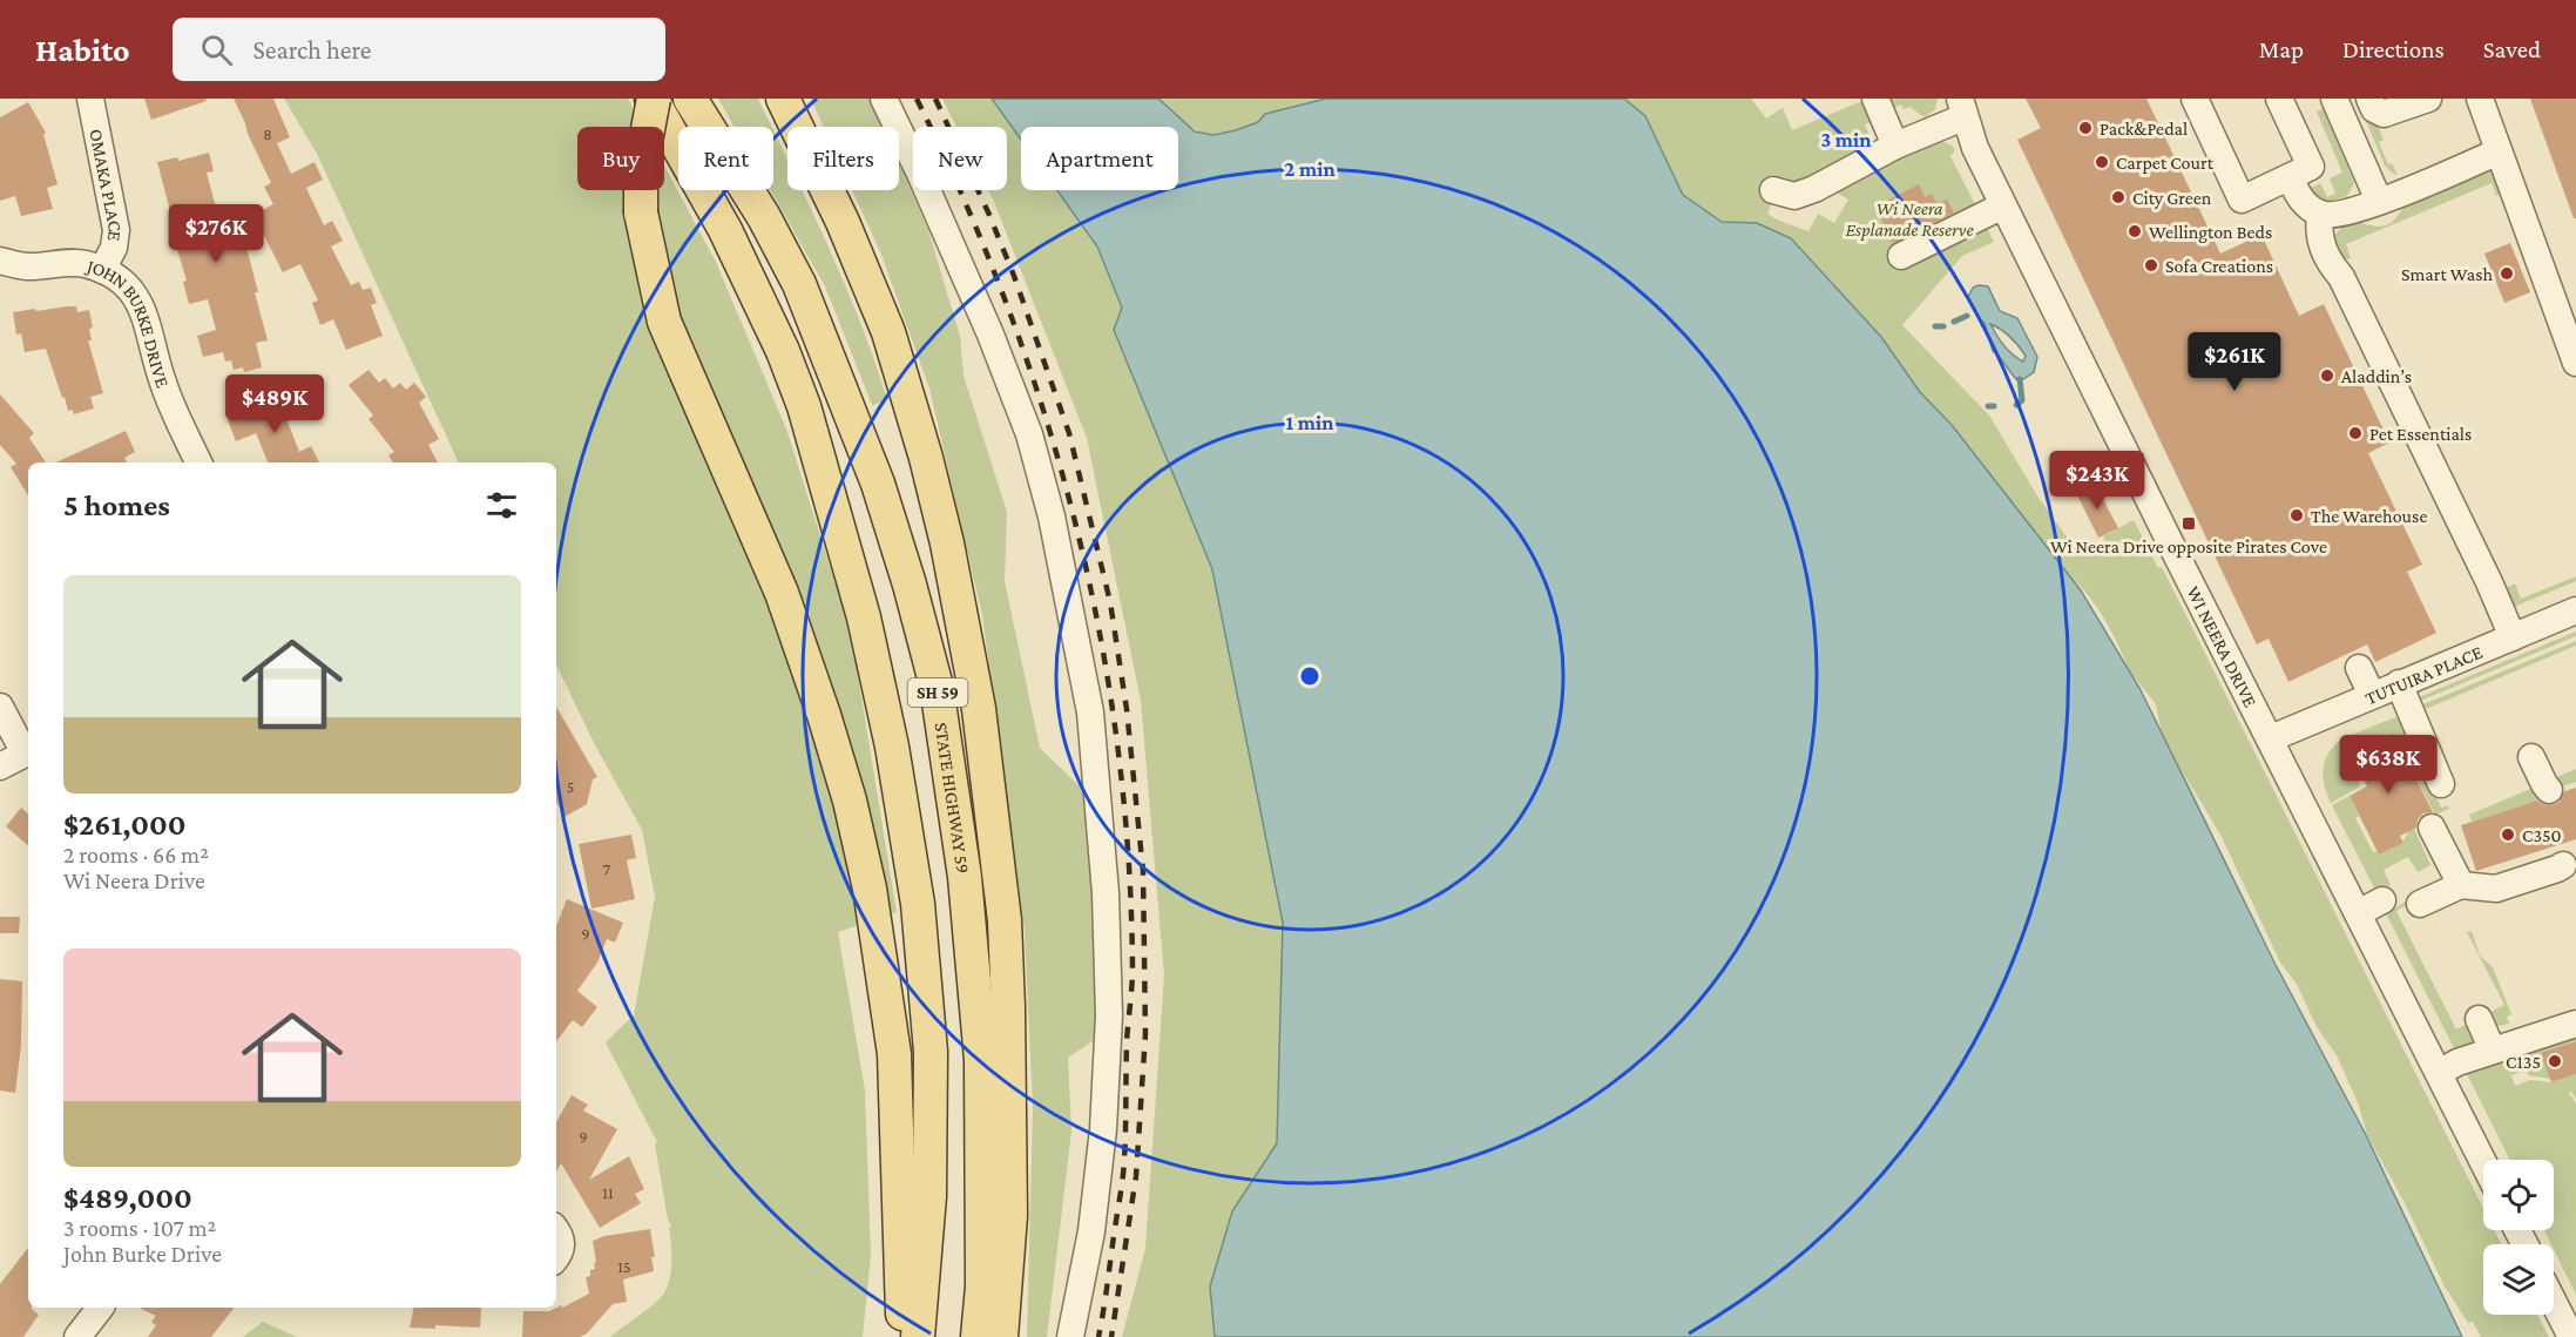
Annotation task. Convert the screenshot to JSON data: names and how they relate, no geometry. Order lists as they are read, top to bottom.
{
  "streets": {
    "main road": ["SH 59", "STATE HIGHWAY 59"],
    "street": [
      "OMAKA PLACE",
      "JOHN BURKE DRIVE",
      "WI NEERA DRIVE",
      "TUTUIRA PLACE"
    ]
  },
  "crossings": [
    ["OMAKA PLACE", "JOHN BURKE DRIVE"],
    ["WI NEERA DRIVE", "TUTUIRA PLACE"]
  ],
  "parks": ["Wi Neera Esplanade Reserve"],
  "places": {
    "other": [
      "Pack&Pedal",
      "Carpet Court",
      "City Green",
      "Wellington Beds",
      "Sofa Creations",
      "Smart Wash",
      "Aladdin’s",
      "Pet Essentials",
      "The Warehouse",
      "C350",
      "C135"
    ],
    "transit": ["Wi Neera Drive opposite Pirates Cove"]
  },
  "house_numbers": [
    "8",
    "5",
    "7",
    "9",
    "9",
    "11",
    "15"
  ],
  "page": {
    "header": "Habito",
    "search": "Search here",
    "nav": ["Map", "Directions", "Saved"],
    "chip": [
      "Buy",
      "Rent",
      "Filters",
      "New",
      "Apartment"
    ],
    "price": [
      "$276K",
      "$261K",
      "$489K",
      "$243K",
      "$638K"
    ],
    "heading": "5 homes",
    "list": [
      {
        "name": "$261,000",
        "note": "2 rooms · 66 m² · Wi Neera Drive"
      },
      {
        "name": "$489,000",
        "note": "3 rooms · 107 m² · John Burke Drive"
      }
    ]
  },
  "rings": ["3 min", "2 min", "1 min"]
}
